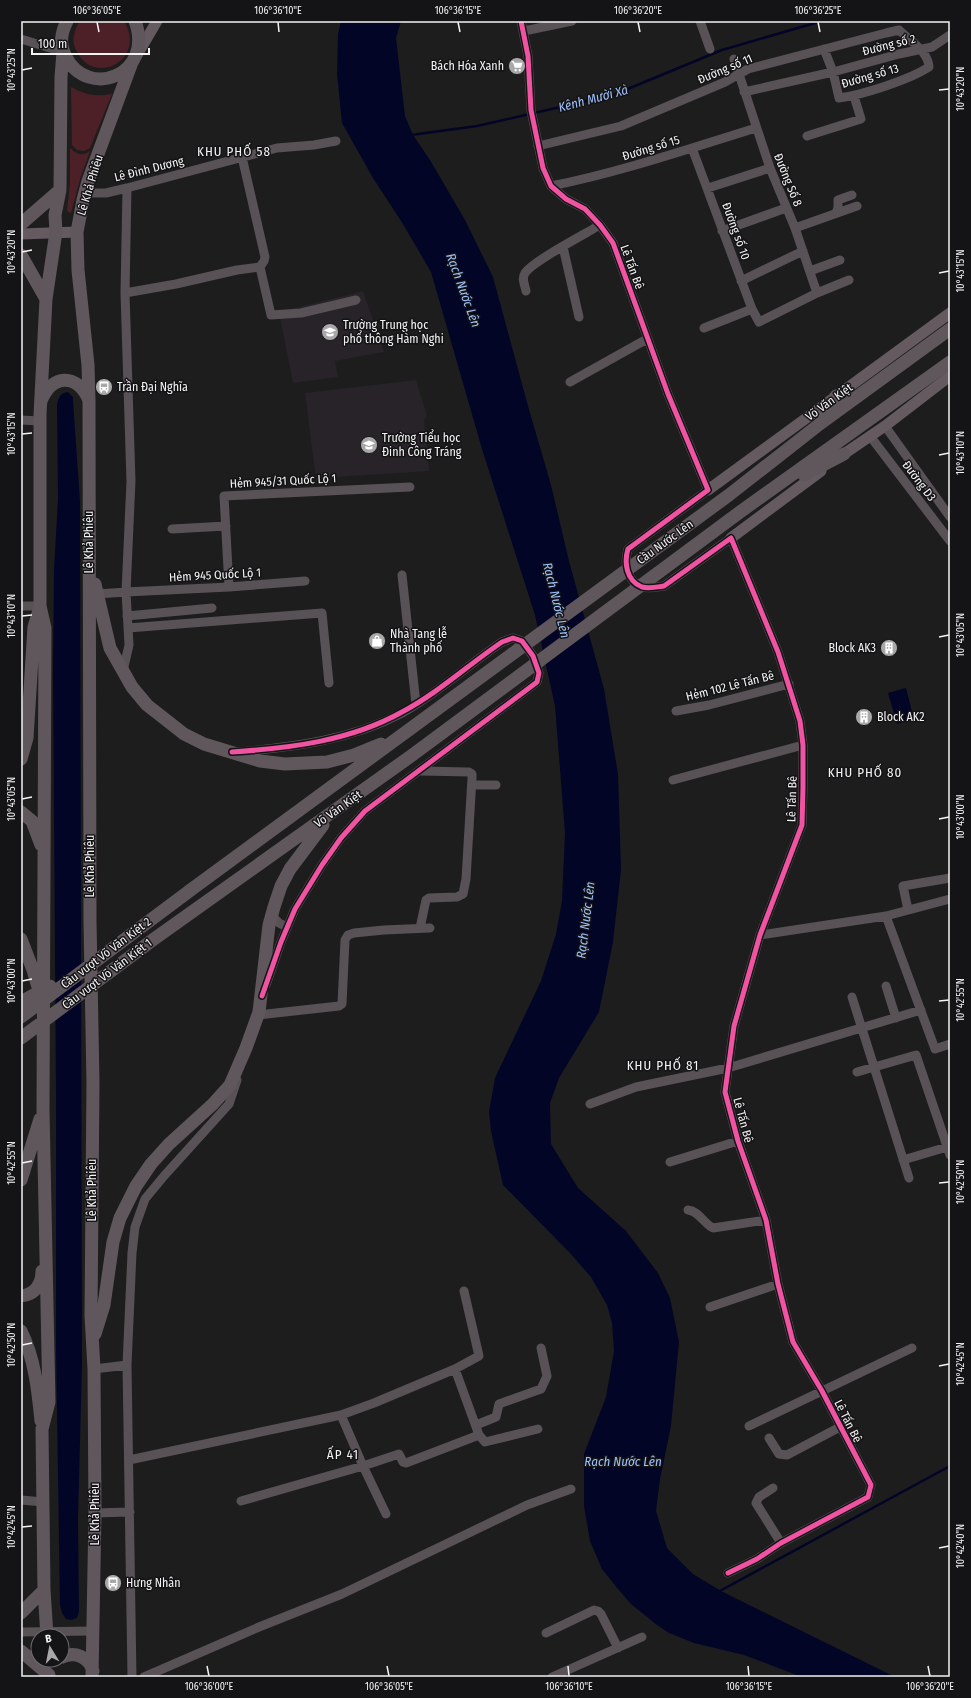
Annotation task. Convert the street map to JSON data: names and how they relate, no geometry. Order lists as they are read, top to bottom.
{
  "streets": {
    "highway": [
      "Lê Khả Phiêu",
      "Võ Văn Kiệt",
      "Cầu Nước Lên",
      "Cầu vượt Võ Văn Kiệt 2",
      "Cầu vượt Võ Văn Kiệt 1"
    ],
    "street": [
      "Đường số 2",
      "Đường số 11",
      "Đường số 13",
      "Đường số 15",
      "Lê Đình Dương",
      "Đường Số 8",
      "Đường số 10",
      "Lê Tấn Bê",
      "Hẻm 945/31 Quốc Lộ 1",
      "Đường D3",
      "Hẻm 945 Quốc Lộ 1",
      "Hẻm 102 Lê Tấn Bê"
    ]
  },
  "crossings": [
    ["Đường số 2", "Đường số 11"],
    ["Đường số 2", "Đường số 13"],
    ["Đường số 11", "Đường số 13"],
    ["Đường số 11", "Đường Số 8"],
    ["Đường số 11", "Lê Tấn Bê"],
    ["Đường số 13", "Đường Số 8"],
    ["Đường số 15", "Đường Số 8"],
    ["Đường số 15", "Đường số 10"],
    ["Đường số 15", "Lê Tấn Bê"],
    ["Lê Đình Dương", "Lê Khả Phiêu"],
    ["Đường Số 8", "Đường số 10"],
    ["Lê Tấn Bê", "Võ Văn Kiệt"],
    ["Lê Tấn Bê", "Hẻm 102 Lê Tấn Bê"],
    ["Võ Văn Kiệt", "Cầu Nước Lên"],
    ["Võ Văn Kiệt", "Cầu vượt Võ Văn Kiệt 2"],
    ["Võ Văn Kiệt", "Cầu vượt Võ Văn Kiệt 1"],
    ["Hẻm 945/31 Quốc Lộ 1", "Hẻm 945 Quốc Lộ 1"]
  ],
  "districts": [
    "KHU PHỐ 58",
    "KHU PHỐ 80",
    "KHU PHỐ 81",
    "ẤP 41"
  ],
  "water": ["Kênh Mười Xà", "Rạch Nước Lên"],
  "places": {
    "supermarket": ["Bách Hóa Xanh"],
    "school or university": ["Trường Trung học phổ thông Hàm Nghi", "Trường Tiểu học Đinh Công Tráng"],
    "bus stop": ["Trần Đại Nghĩa", "Hưng Nhân"],
    "shop": ["Nhà Tang lễ Thành phố"],
    "building": ["Block AK3", "Block AK2"]
  },
  "scale_bar": "100 m",
  "north": "top",
  "coordinates": [
    "106°36'05\"E",
    "106°36'10\"E",
    "106°36'15\"E",
    "106°36'20\"E",
    "106°36'25\"E",
    "10°43'25\"N",
    "10°43'20\"N",
    "10°43'15\"N",
    "10°43'10\"N",
    "10°43'05\"N",
    "10°43'00\"N",
    "10°42'55\"N",
    "10°42'50\"N",
    "10°42'45\"N",
    "10°42'40\"N",
    "106°36'00\"E"
  ]
}
